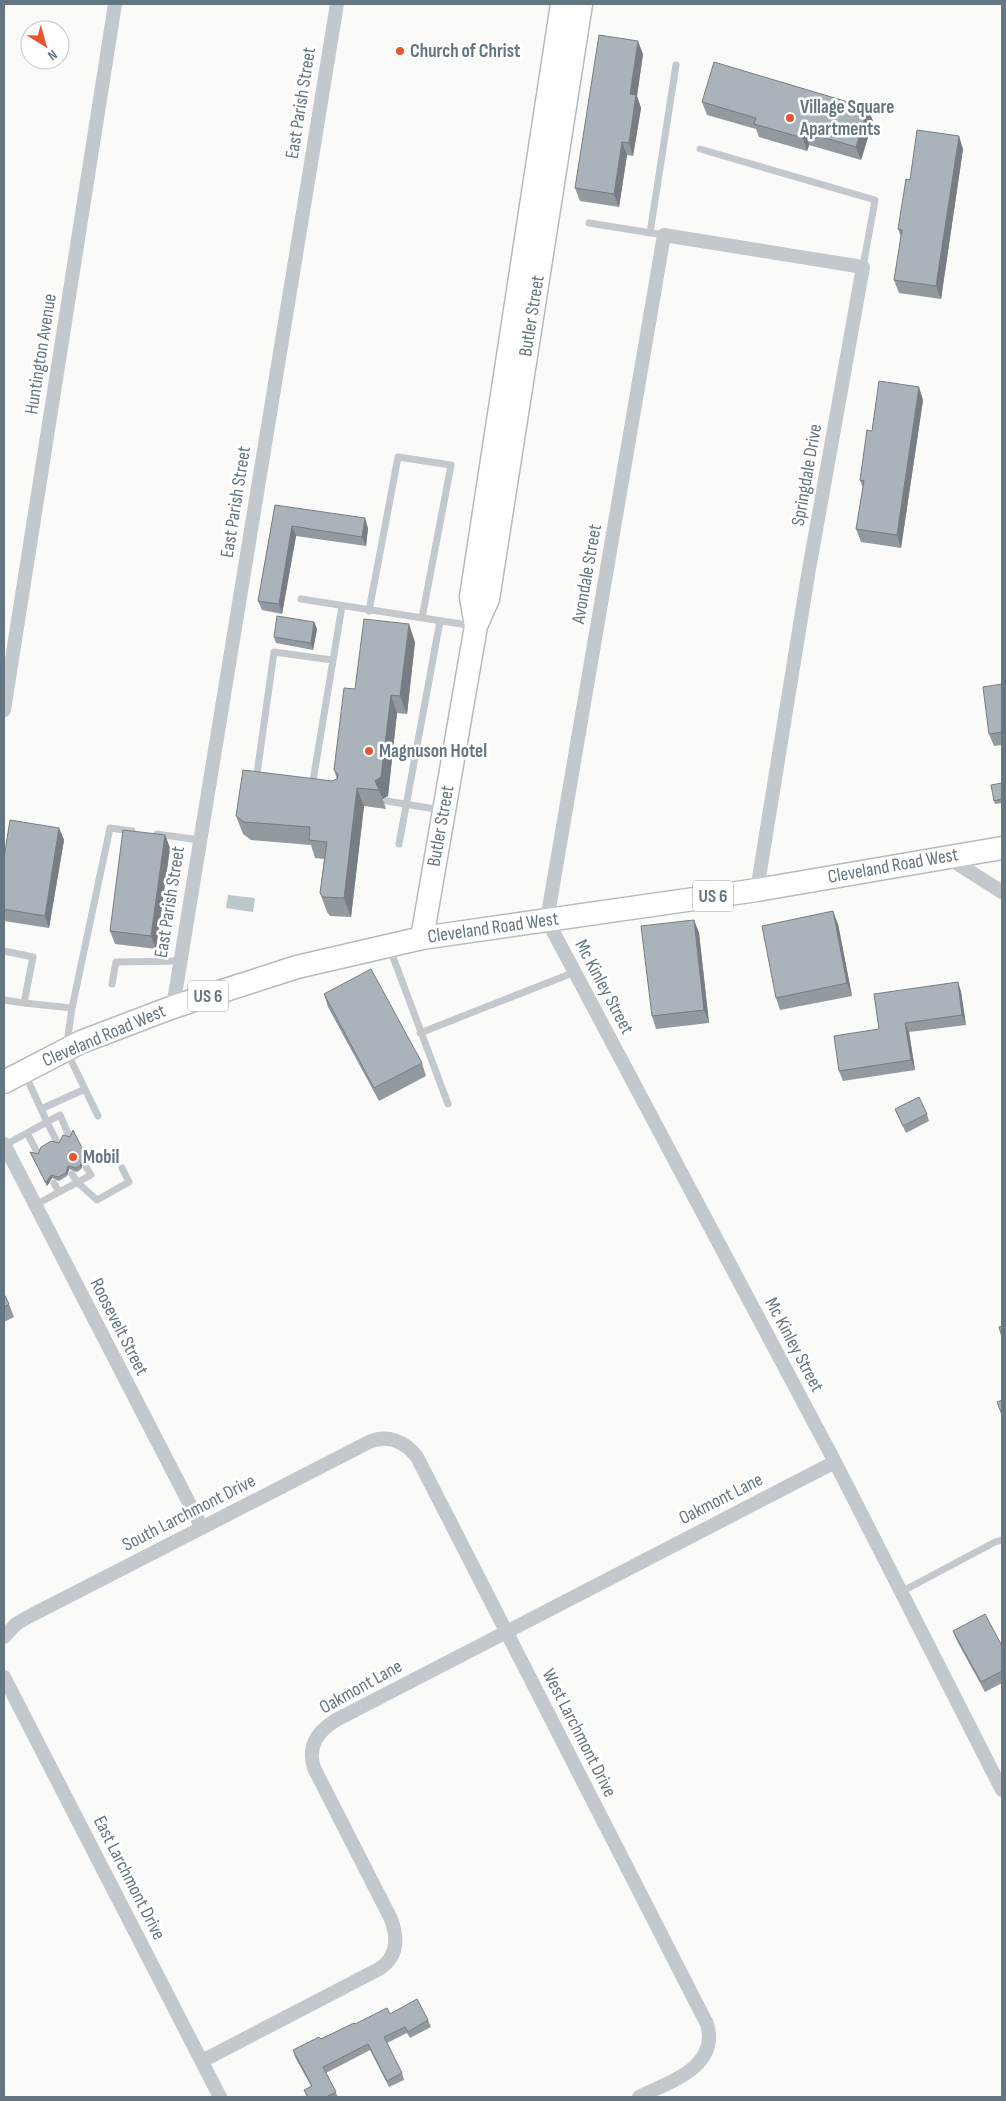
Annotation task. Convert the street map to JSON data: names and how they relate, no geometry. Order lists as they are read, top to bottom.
{
  "streets": {
    "main road": ["Butler Street", "Cleveland Road West", "US 6"],
    "street": [
      "East Parish Street",
      "Huntington Avenue",
      "Springdale Drive",
      "Avondale Street",
      "Mc Kinley Street",
      "Roosevelt Street",
      "Oakmont Lane",
      "South Larchmont Drive",
      "West Larchmont Drive",
      "East Larchmont Drive"
    ]
  },
  "crossings": [
    ["East Parish Street", "Cleveland Road West"],
    ["Butler Street", "Cleveland Road West"],
    ["Springdale Drive", "Cleveland Road West"],
    ["Avondale Street", "Cleveland Road West"],
    ["Avondale Street", "Mc Kinley Street"],
    ["Cleveland Road West", "Mc Kinley Street"],
    ["Mc Kinley Street", "Oakmont Lane"],
    ["Roosevelt Street", "South Larchmont Drive"],
    ["Oakmont Lane", "West Larchmont Drive"],
    ["Oakmont Lane", "East Larchmont Drive"],
    ["South Larchmont Drive", "West Larchmont Drive"]
  ],
  "places": [
    "Church of Christ",
    "Village Square Apartments",
    "Magnuson Hotel",
    "Mobil"
  ],
  "north": "bottom right"
}
